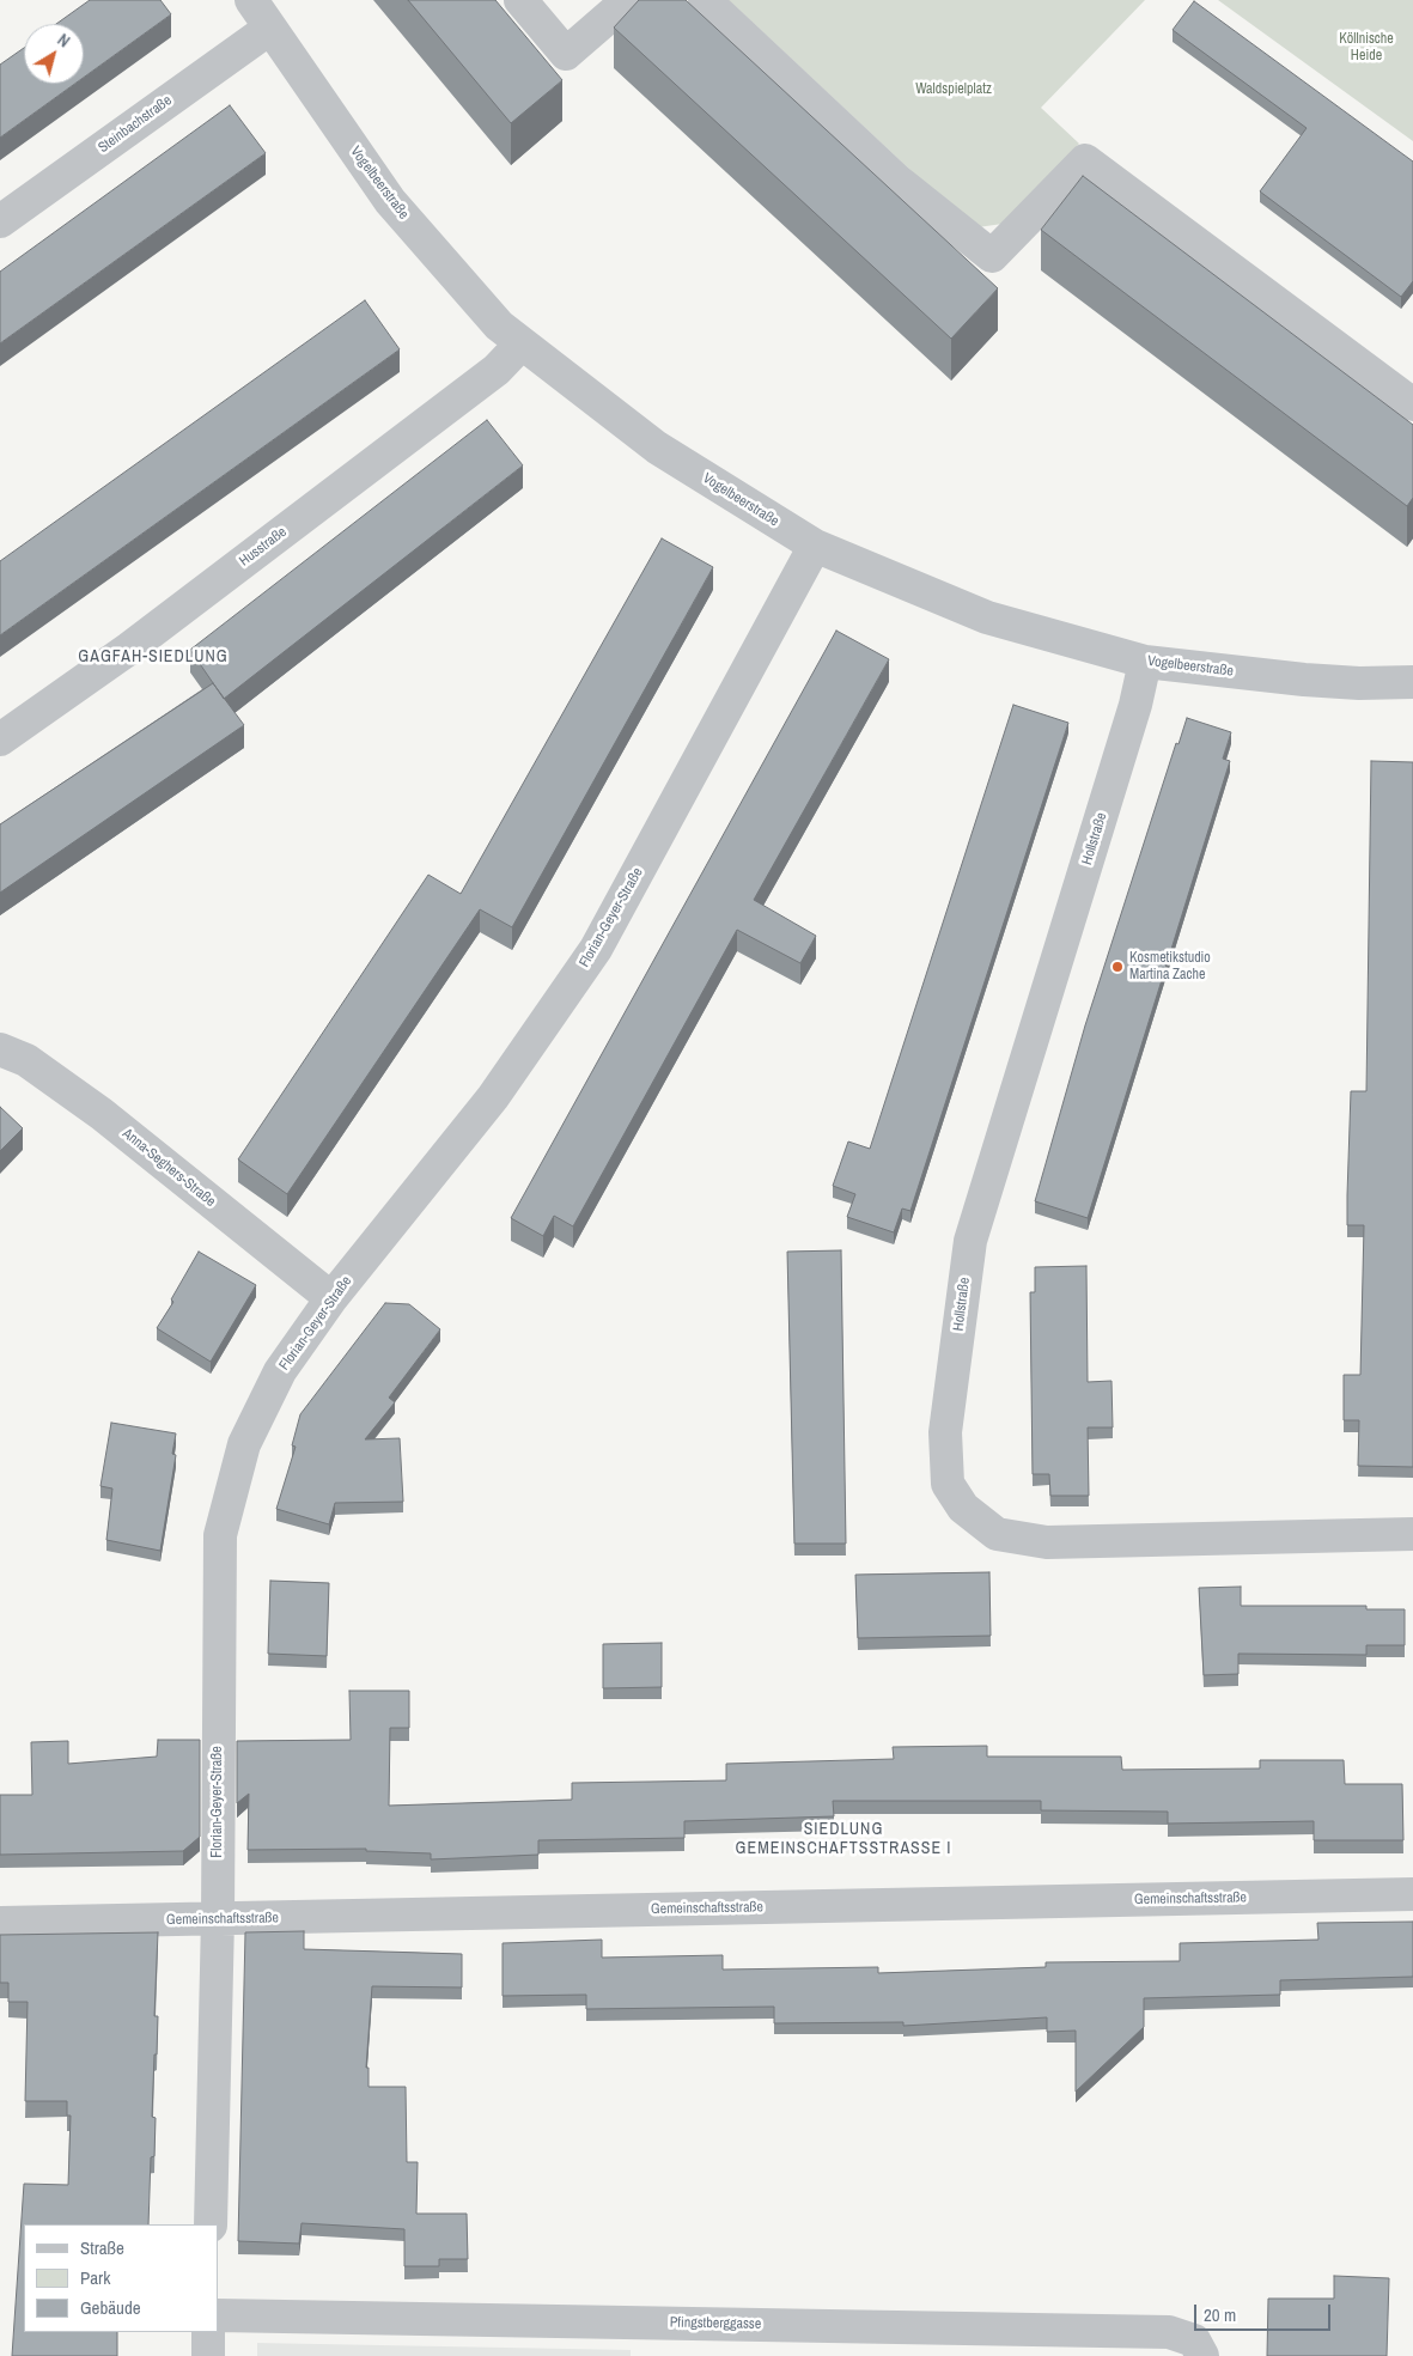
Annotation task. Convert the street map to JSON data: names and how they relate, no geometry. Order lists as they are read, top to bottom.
{
  "streets": {
    "street": [
      "Steinbachstraße",
      "Vogelbeerstraße",
      "Husstraße",
      "Hollstraße",
      "Florian-Geyer-Straße",
      "Anna-Seghers-Straße",
      "Gemeinschaftsstraße",
      "Pfingstberggasse"
    ]
  },
  "crossings": [
    ["Steinbachstraße", "Vogelbeerstraße"],
    ["Vogelbeerstraße", "Husstraße"],
    ["Vogelbeerstraße", "Hollstraße"],
    ["Vogelbeerstraße", "Florian-Geyer-Straße"],
    ["Florian-Geyer-Straße", "Anna-Seghers-Straße"],
    ["Florian-Geyer-Straße", "Gemeinschaftsstraße"]
  ],
  "districts": ["GAGFAH-SIEDLUNG", "SIEDLUNG GEMEINSCHAFTSSTRASSE I"],
  "parks": ["Köllnische Heide", "Waldspielplatz"],
  "places": ["Kosmetikstudio Martina Zache"],
  "legend": ["Straße", "Park", "Gebäude"],
  "scale_bar": "20 m",
  "north": "top right"
}
